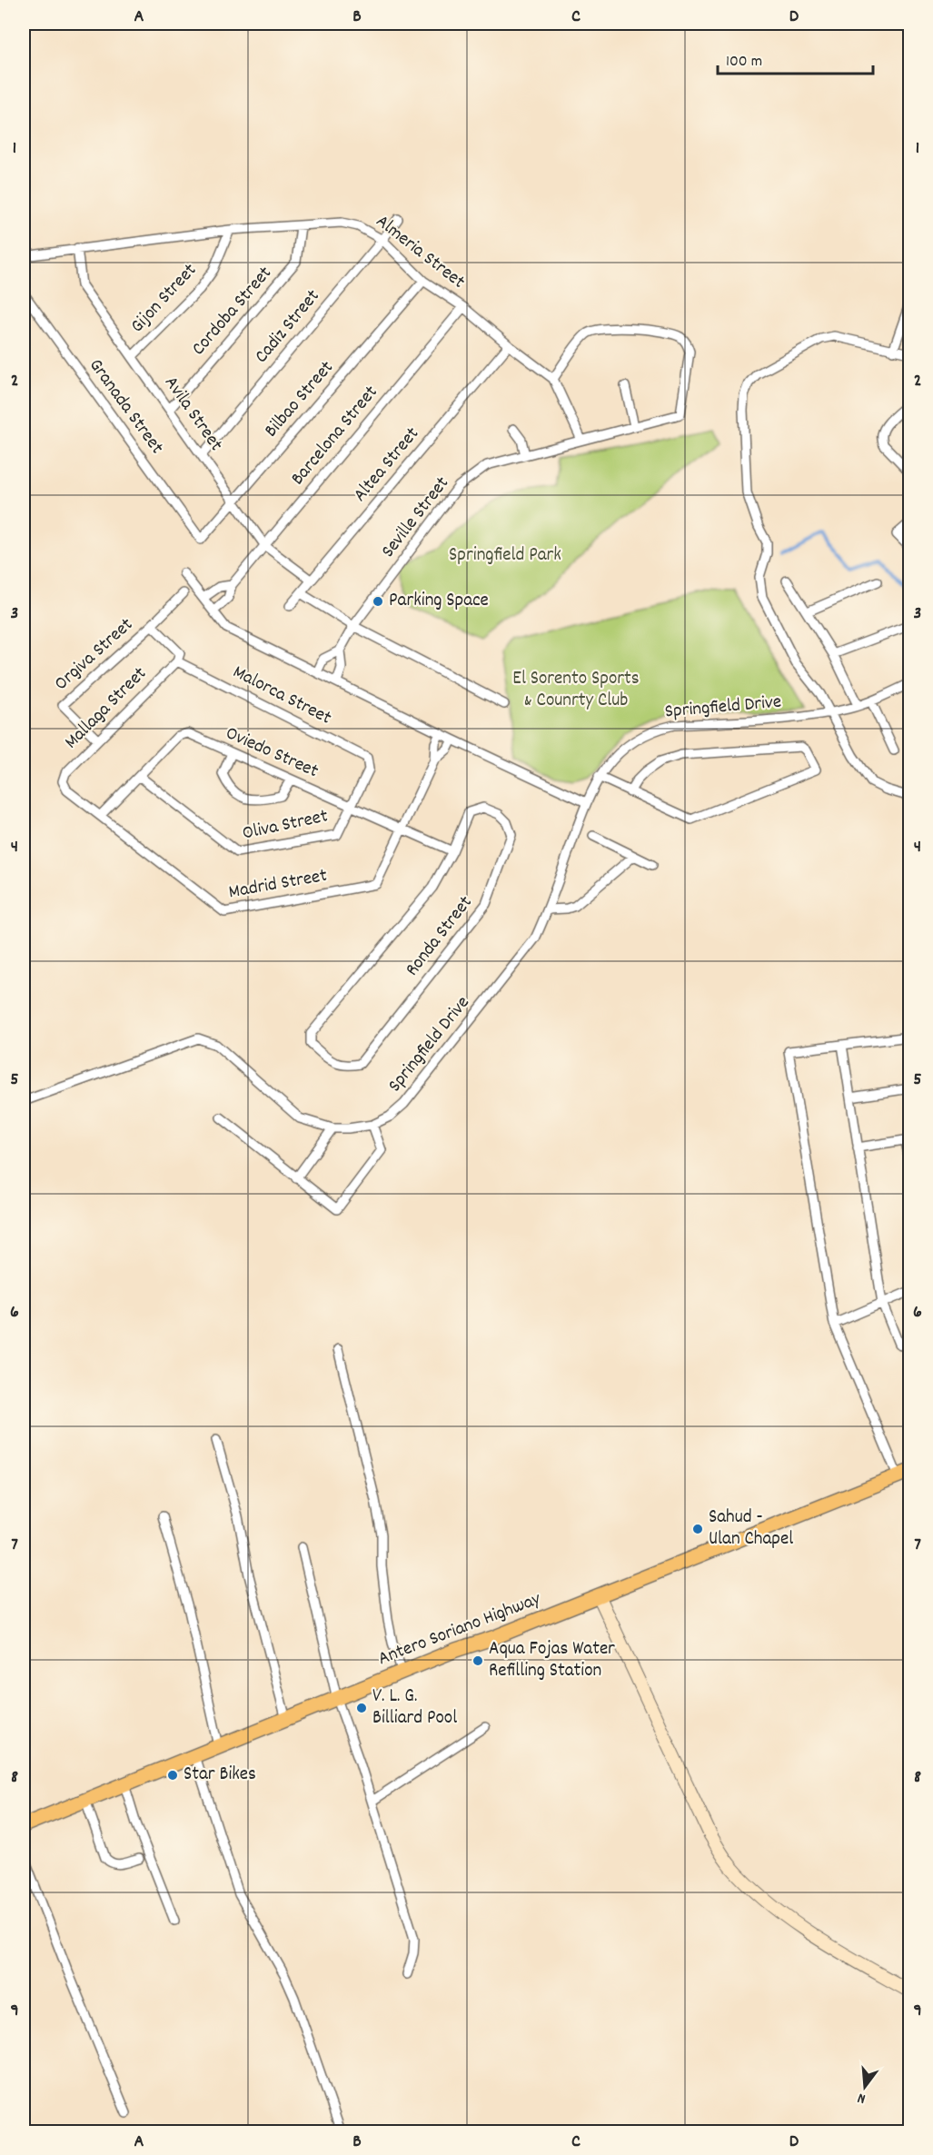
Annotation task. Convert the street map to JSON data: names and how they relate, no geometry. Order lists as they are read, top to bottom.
{
  "streets": {
    "main road": ["Antero Soriano Highway"],
    "street": [
      "Almeria Street",
      "Gijon Street",
      "Cordoba Street",
      "Cadiz Street",
      "Bilbao Street",
      "Granada Street",
      "Avila Street",
      "Barcelona Street",
      "Altea Street",
      "Seville Street",
      "Orgiva Street",
      "Malorca Street",
      "Springfield Drive",
      "Mallaga Street",
      "Oviedo Street",
      "Oliva Street",
      "Madrid Street",
      "Ronda Street"
    ]
  },
  "crossings": [
    ["Almeria Street", "Gijon Street"],
    ["Almeria Street", "Cordoba Street"],
    ["Almeria Street", "Cadiz Street"],
    ["Almeria Street", "Bilbao Street"],
    ["Almeria Street", "Avila Street"],
    ["Almeria Street", "Barcelona Street"],
    ["Almeria Street", "Altea Street"],
    ["Almeria Street", "Seville Street"],
    ["Gijon Street", "Avila Street"],
    ["Cordoba Street", "Avila Street"],
    ["Cadiz Street", "Avila Street"],
    ["Bilbao Street", "Granada Street"],
    ["Bilbao Street", "Avila Street"],
    ["Avila Street", "Barcelona Street"],
    ["Avila Street", "Altea Street"],
    ["Orgiva Street", "Mallaga Street"],
    ["Malorca Street", "Mallaga Street"],
    ["Malorca Street", "Oviedo Street"],
    ["Malorca Street", "Oliva Street"],
    ["Mallaga Street", "Madrid Street"],
    ["Oviedo Street", "Oliva Street"],
    ["Oviedo Street", "Madrid Street"],
    ["Oviedo Street", "Ronda Street"]
  ],
  "parks": ["Springfield Park", "El Sorento Sports & Counrty Club"],
  "places": [
    "Parking Space",
    "Sahud - Ulan Chapel",
    "Aqua Fojas Water Refilling Station",
    "V. L. G. Billiard Pool",
    "Star Bikes"
  ],
  "scale_bar": "100 m",
  "north": "bottom",
  "grid": {
    "columns": [
      "A",
      "B",
      "C",
      "D"
    ],
    "rows": [
      "1",
      "2",
      "3",
      "4",
      "5",
      "6",
      "7",
      "8",
      "9"
    ]
  }
}
